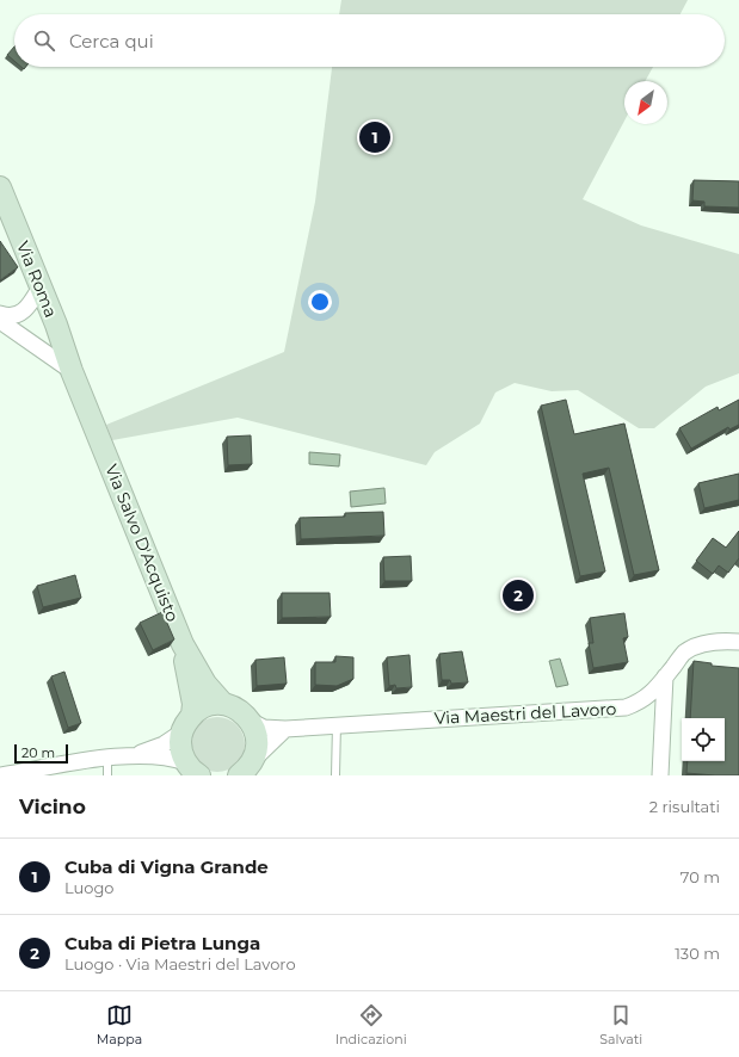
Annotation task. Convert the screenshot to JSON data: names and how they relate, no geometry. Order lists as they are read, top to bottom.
{
  "streets": {
    "street": ["Via Roma", "Via Salvo D'Acquisto", "Via Maestri del Lavoro"]
  },
  "crossings": [
    ["Via Roma", "Via Salvo D'Acquisto"]
  ],
  "scale_bar": "20 m",
  "north": "bottom left",
  "page": {
    "search": "Cerca qui",
    "pins": ["1", "2"],
    "scale": "20 m",
    "heading": ["Vicino", "2 risultati"],
    "list": [
      {
        "mark": "1",
        "name": "Cuba di Vigna Grande",
        "note": "Luogo",
        "value": "70 m"
      },
      {
        "mark": "2",
        "name": "Cuba di Pietra Lunga",
        "note": "Luogo · Via Maestri del Lavoro",
        "value": "130 m"
      }
    ],
    "nav": ["Mappa", "Indicazioni", "Salvati"]
  }
}
